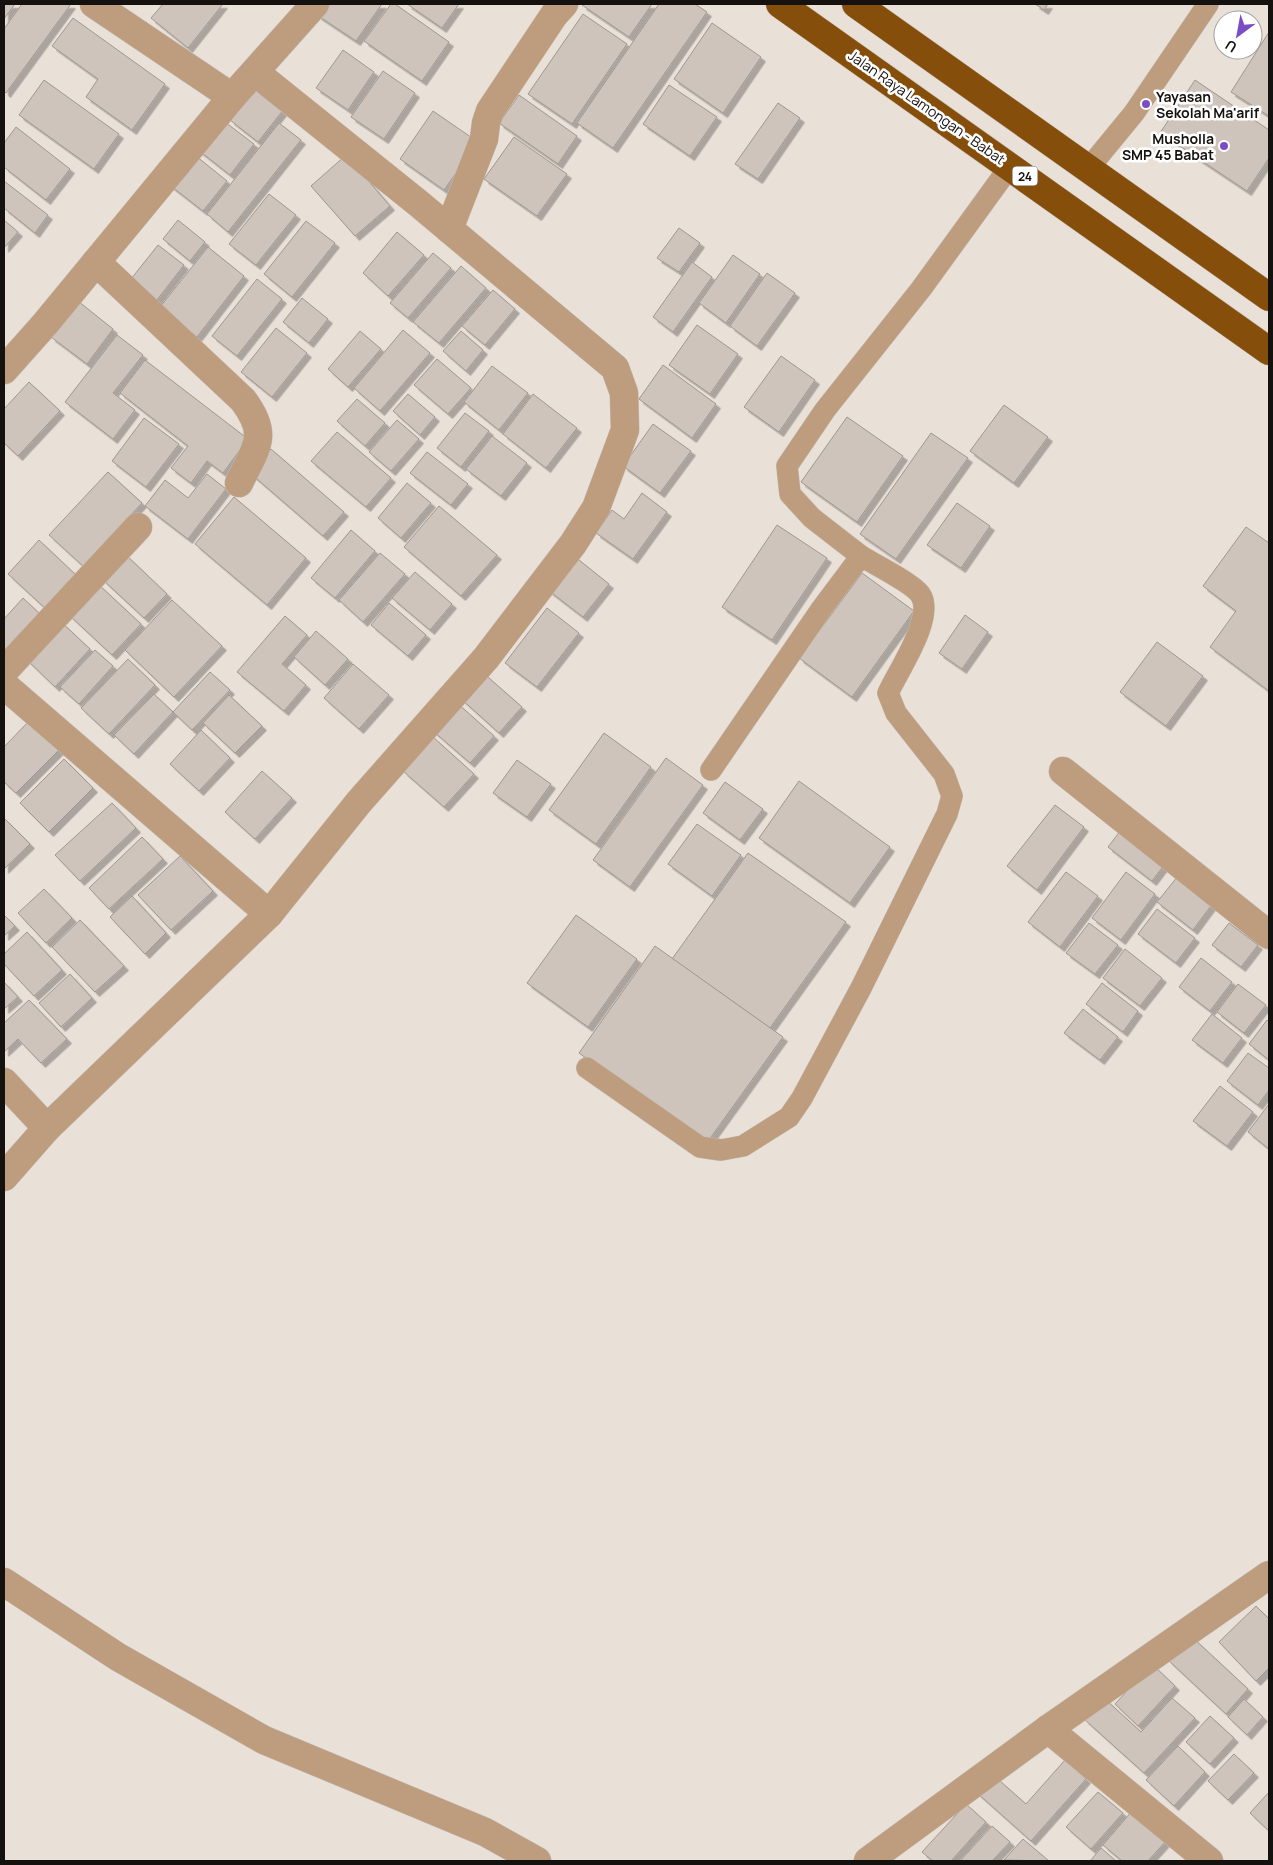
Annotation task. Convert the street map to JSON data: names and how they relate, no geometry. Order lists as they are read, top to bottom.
{
  "streets": {
    "highway": ["Jalan Raya Lamongan - Babat", "24"]
  },
  "places": ["Yayasan Sekolah Ma'arif", "Musholla SMP 45 Babat"],
  "north": "bottom left"
}
